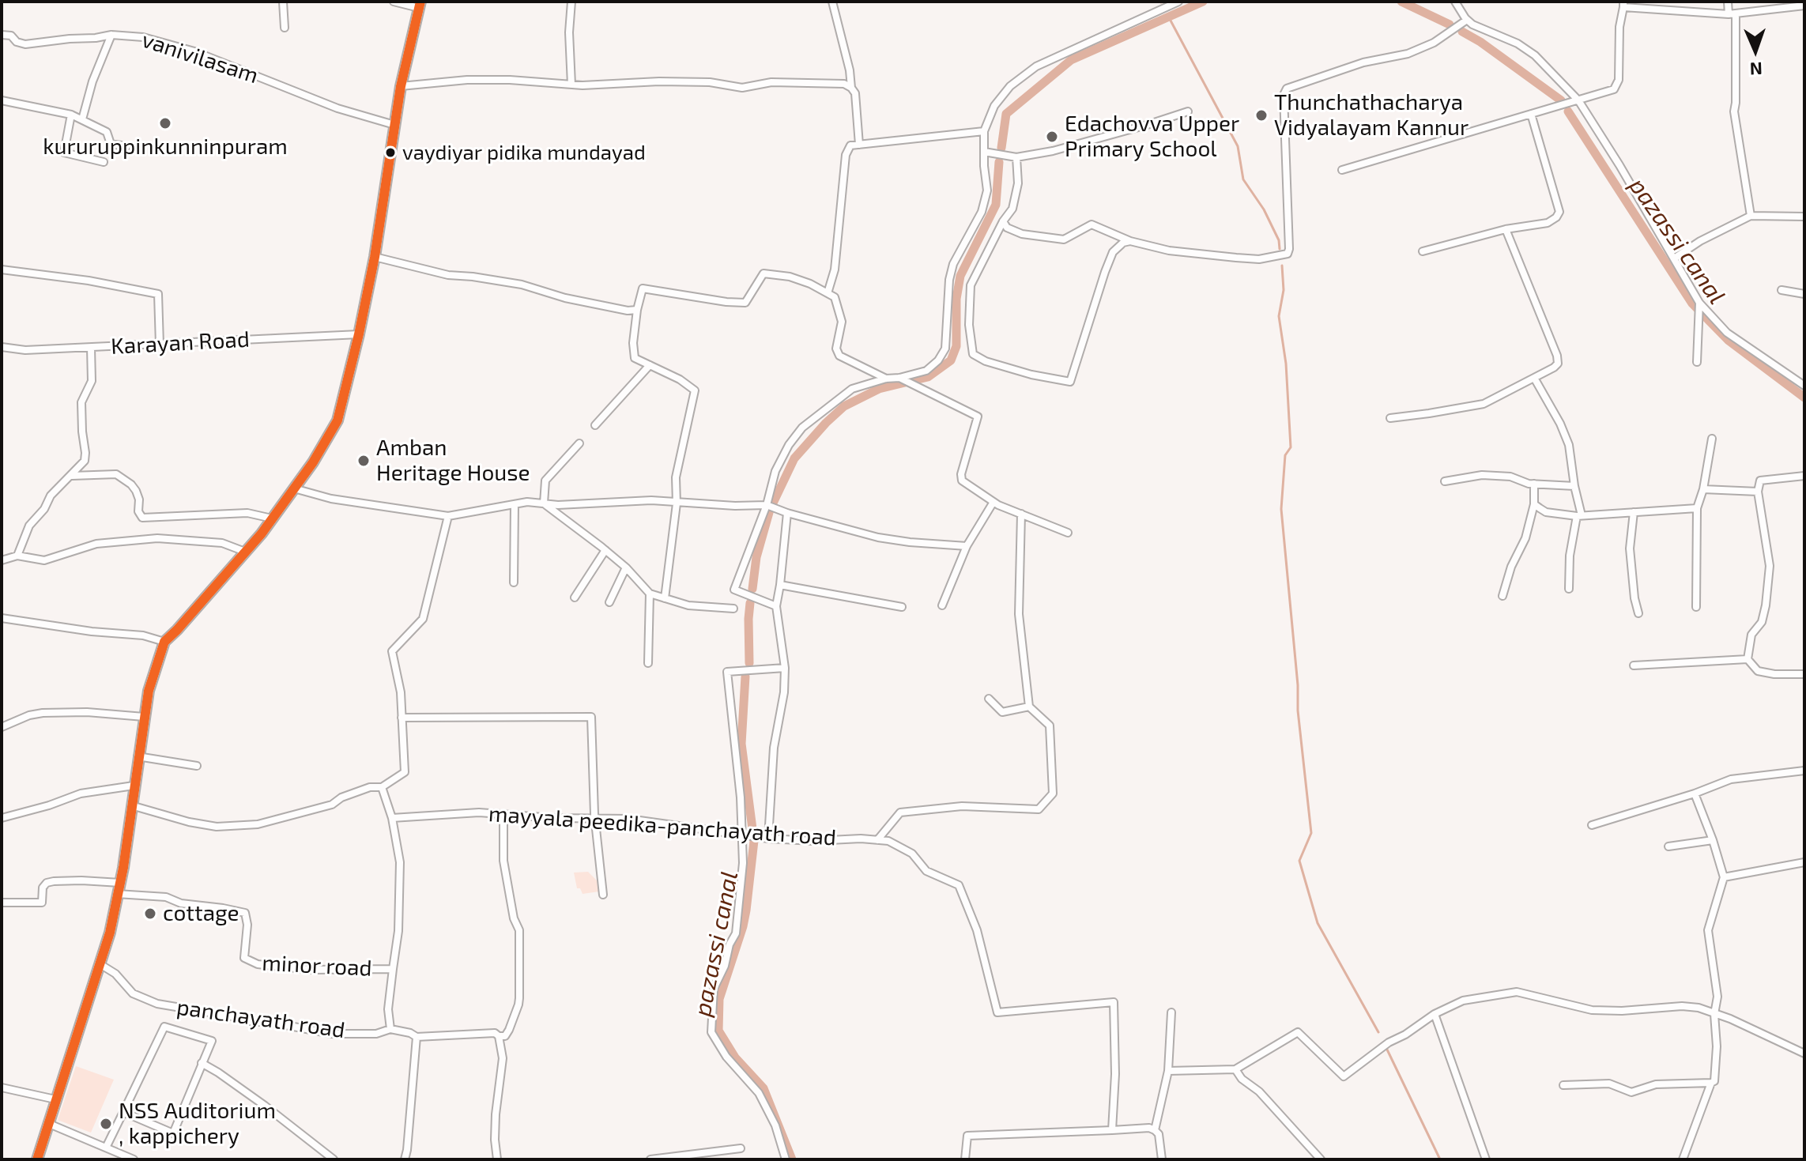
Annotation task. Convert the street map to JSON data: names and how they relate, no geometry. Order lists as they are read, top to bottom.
{
  "streets": {
    "street": [
      "vanivilasam",
      "Karayan Road",
      "mayyala peedika-panchayath road",
      "minor road",
      "panchayath road"
    ]
  },
  "crossings": [
    ["minor road", "panchayath road"]
  ],
  "water": ["pazassi canal"],
  "places": [
    "Thunchathacharya Vidyalayam Kannur",
    "kururuppinkunninpuram",
    "Edachovva Upper Primary School",
    "vaydiyar pidika mundayad",
    "Amban Heritage House",
    "cottage",
    "NSS Auditorium , kappichery"
  ],
  "north": "bottom"
}
